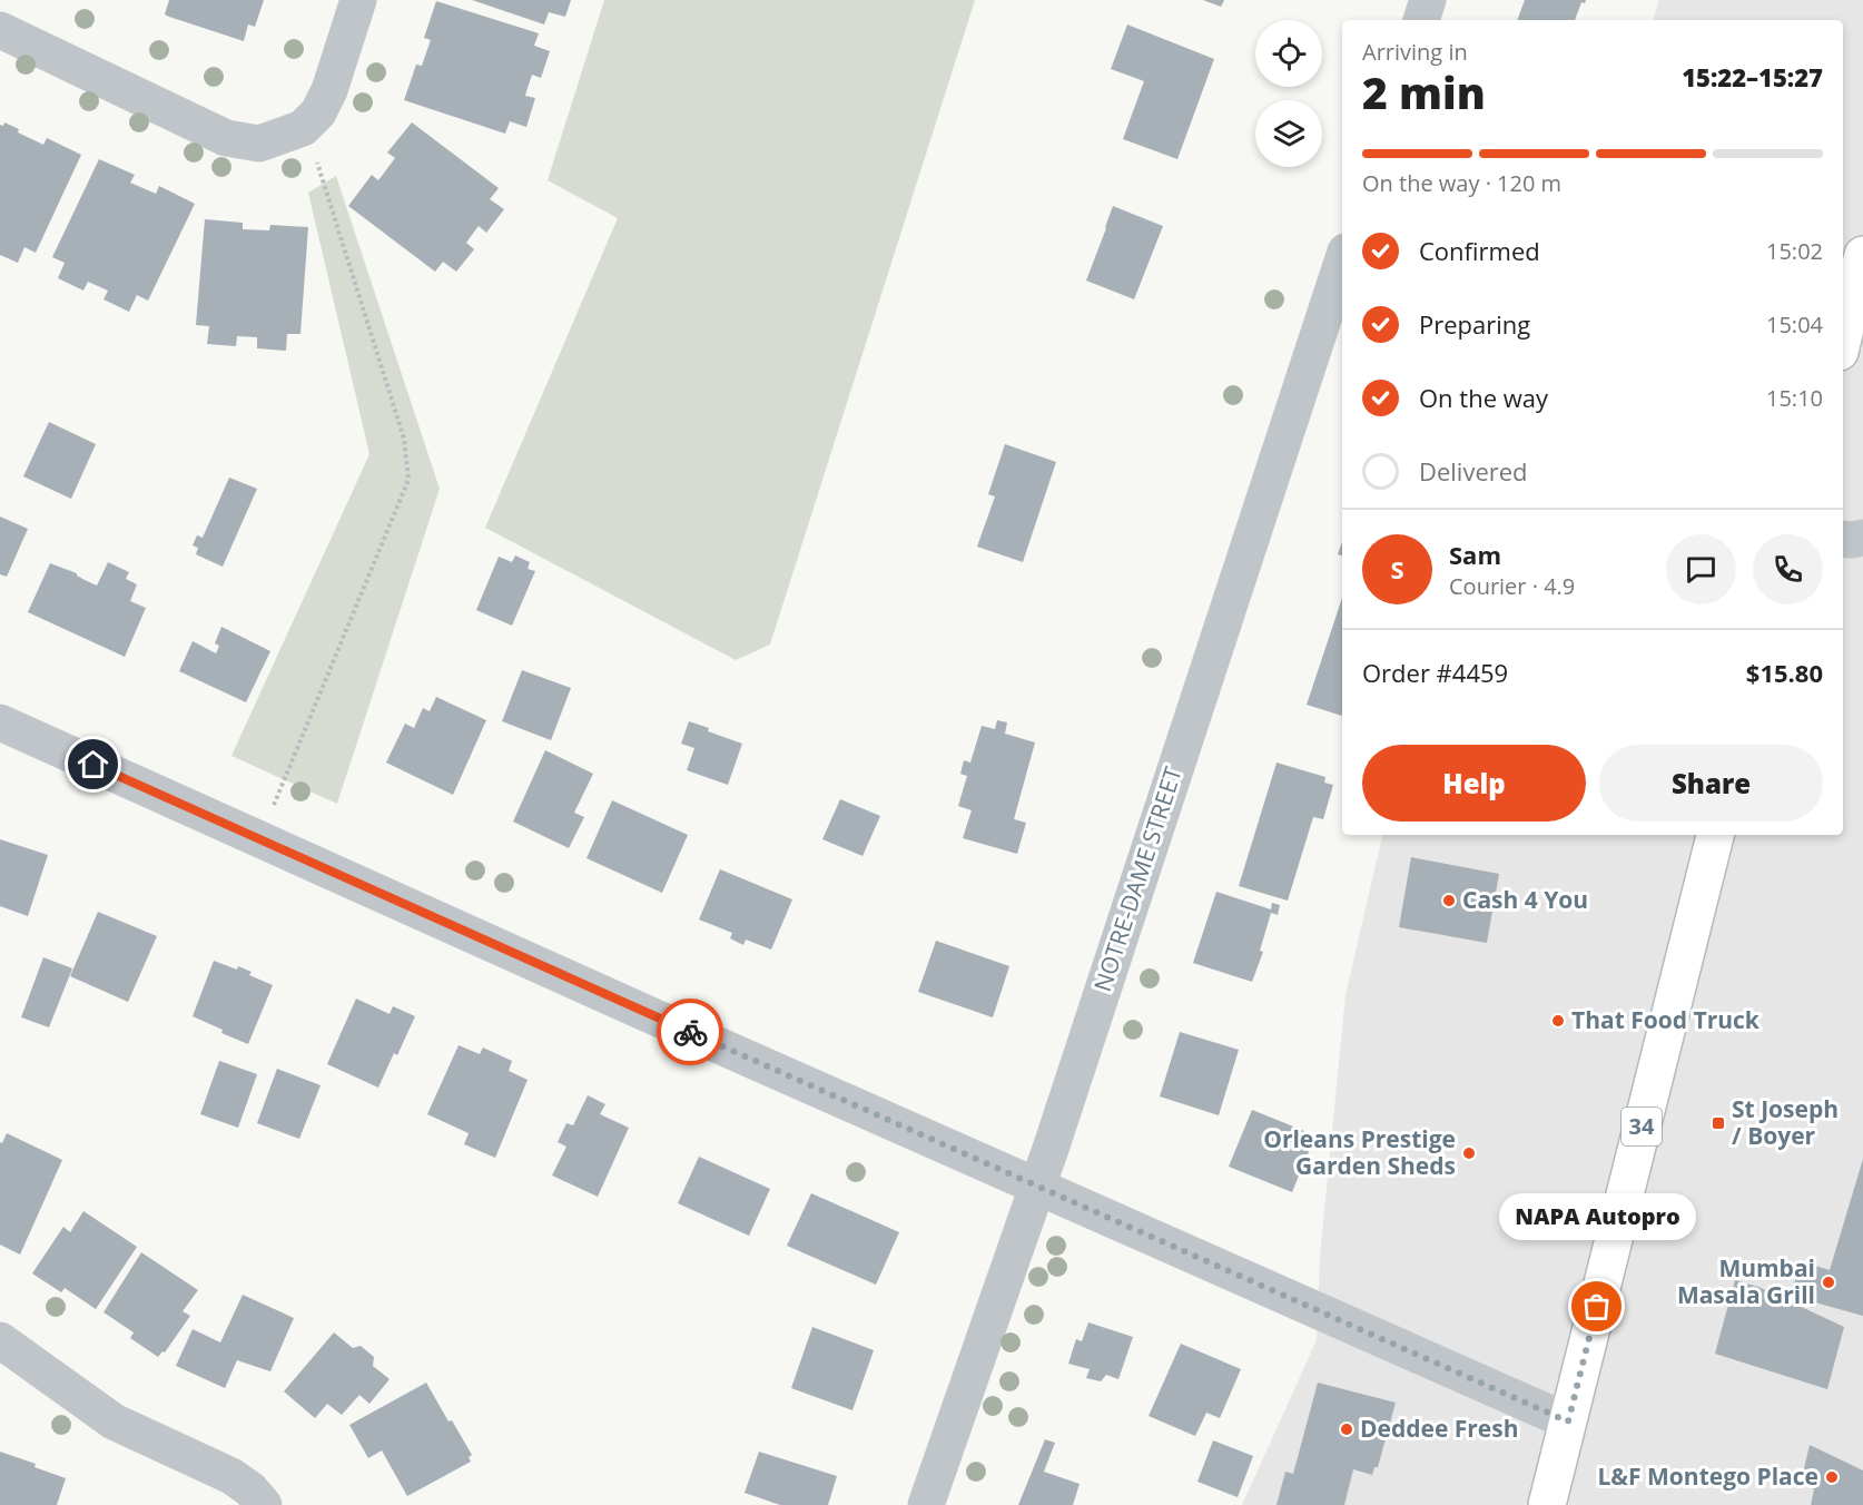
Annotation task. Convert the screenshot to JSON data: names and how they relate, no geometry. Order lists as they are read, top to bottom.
{
  "streets": {
    "main road": ["34"],
    "street": ["NOTRE-DAME STREET"]
  },
  "places": {
    "other": [
      "Cash 4 You",
      "That Food Truck",
      "Orleans Prestige Garden Sheds",
      "Mumbai Masala Grill",
      "NAPA Autopro",
      "Deddee Fresh",
      "L&F Montego Place"
    ],
    "transit": ["St Joseph / Boyer"]
  },
  "page": {
    "heading": ["2 min", "Arriving in", "15:22–15:27"],
    "panel": [
      "Sam",
      "Courier · 4.9",
      "Order #4459",
      "$15.80"
    ],
    "bar": "On the way · 120 m",
    "list": [
      ["Confirmed", "15:02"],
      ["Preparing", "15:04"],
      ["On the way", "15:10"],
      "Delivered"
    ],
    "round": "S",
    "buttons": ["Help", "Share"],
    "bubble": "NAPA Autopro"
  }
}
